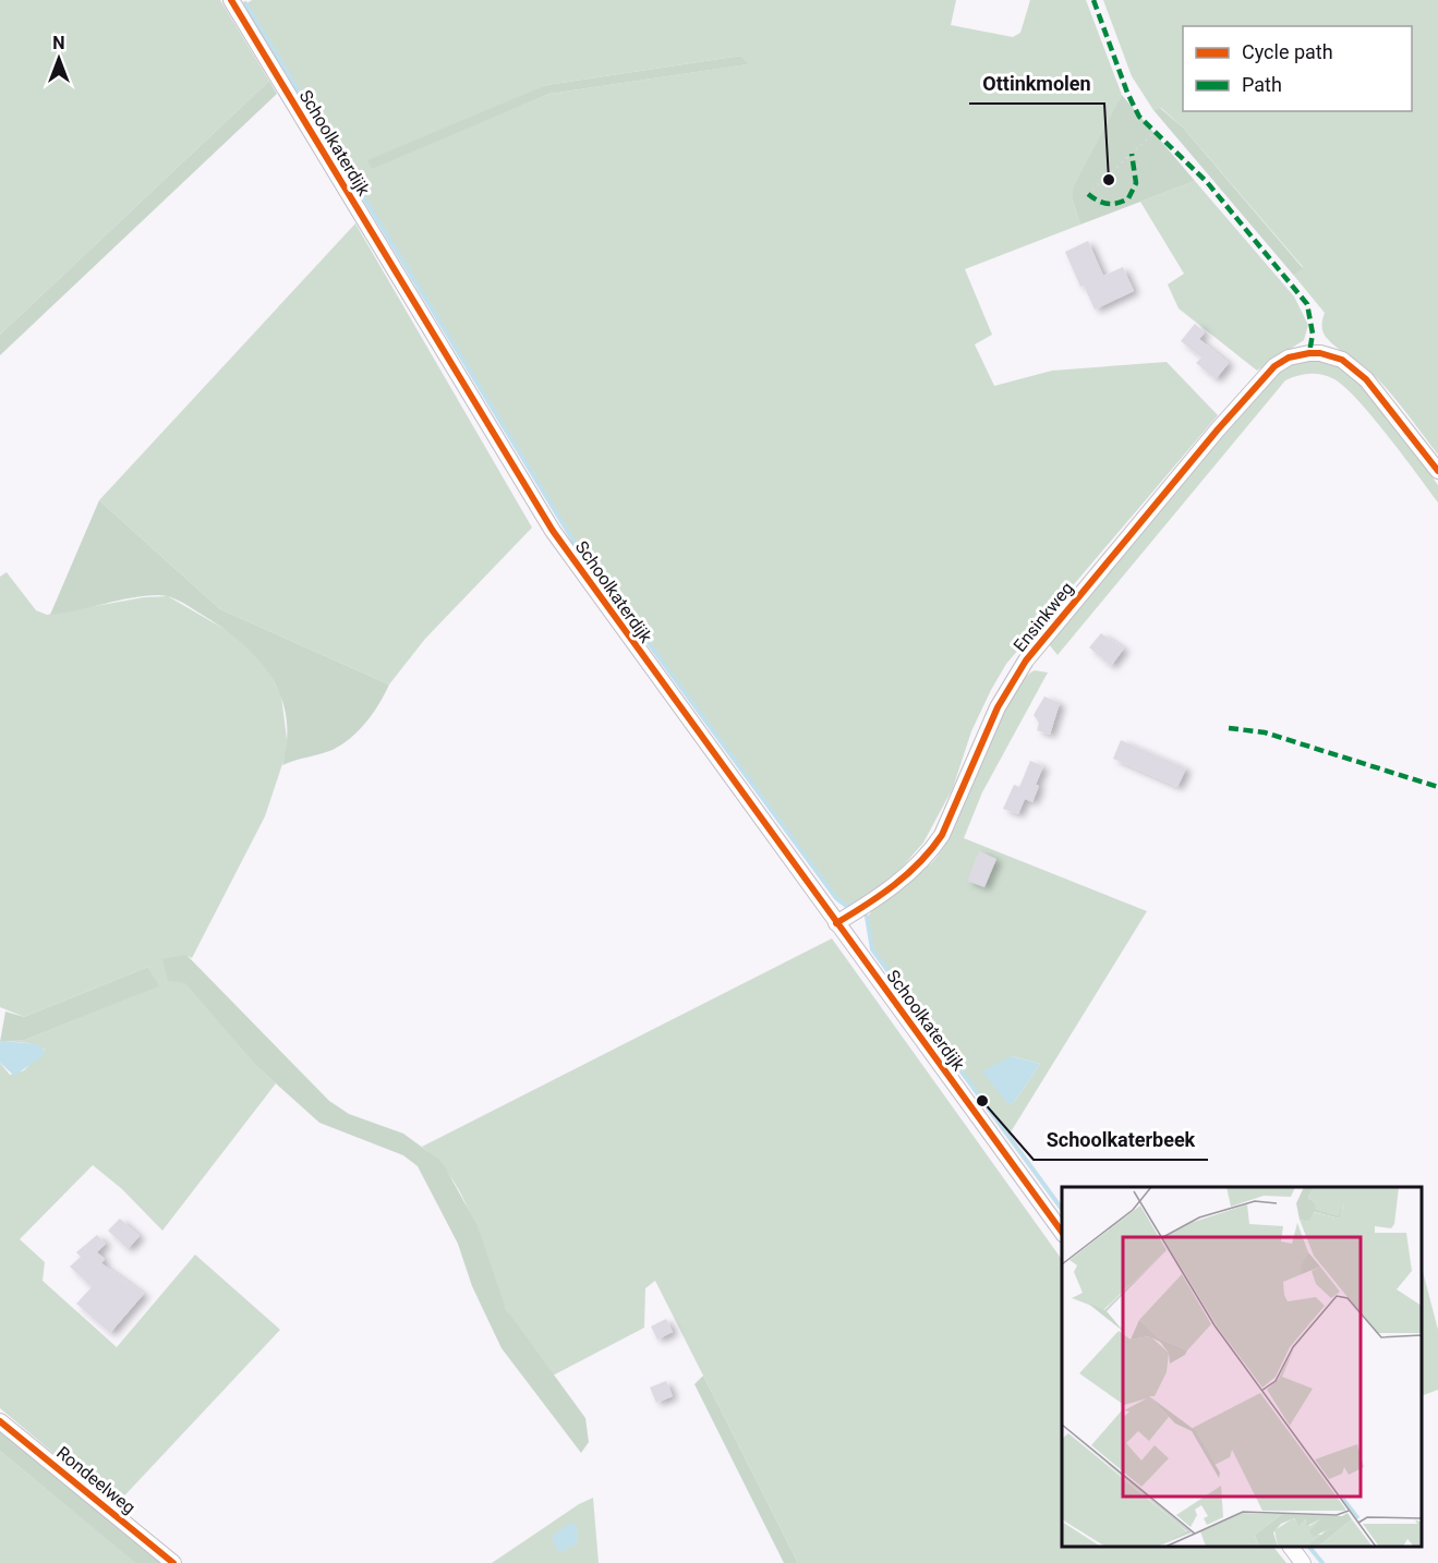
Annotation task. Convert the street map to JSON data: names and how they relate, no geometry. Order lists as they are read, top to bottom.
{
  "streets": {
    "street": ["Schoolkaterdijk", "Ensinkweg", "Rondeelweg"]
  },
  "crossings": [
    ["Schoolkaterdijk", "Ensinkweg"]
  ],
  "places": ["Ottinkmolen", "Schoolkaterbeek"],
  "legend": ["Cycle path", "Path"],
  "north": "top"
}
